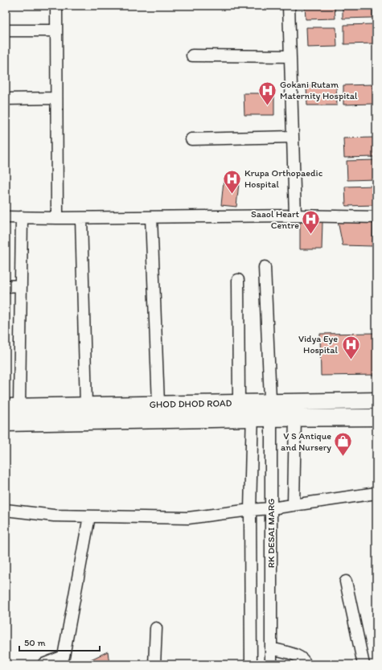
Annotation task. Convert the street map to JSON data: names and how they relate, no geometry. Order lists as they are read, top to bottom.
{
  "streets": {
    "main road": ["GHOD DHOD ROAD"],
    "street": ["RK DESAI MARG"]
  },
  "crossings": [
    ["GHOD DHOD ROAD", "RK DESAI MARG"]
  ],
  "places": {
    "hospital": [
      "Gokani Rutam Maternity Hospital",
      "Krupa Orthopaedic Hospital",
      "Saaol Heart Centre",
      "Vidya Eye Hospital"
    ],
    "shop": ["V S Antique and Nursery"]
  },
  "scale_bar": "50 m"
}
